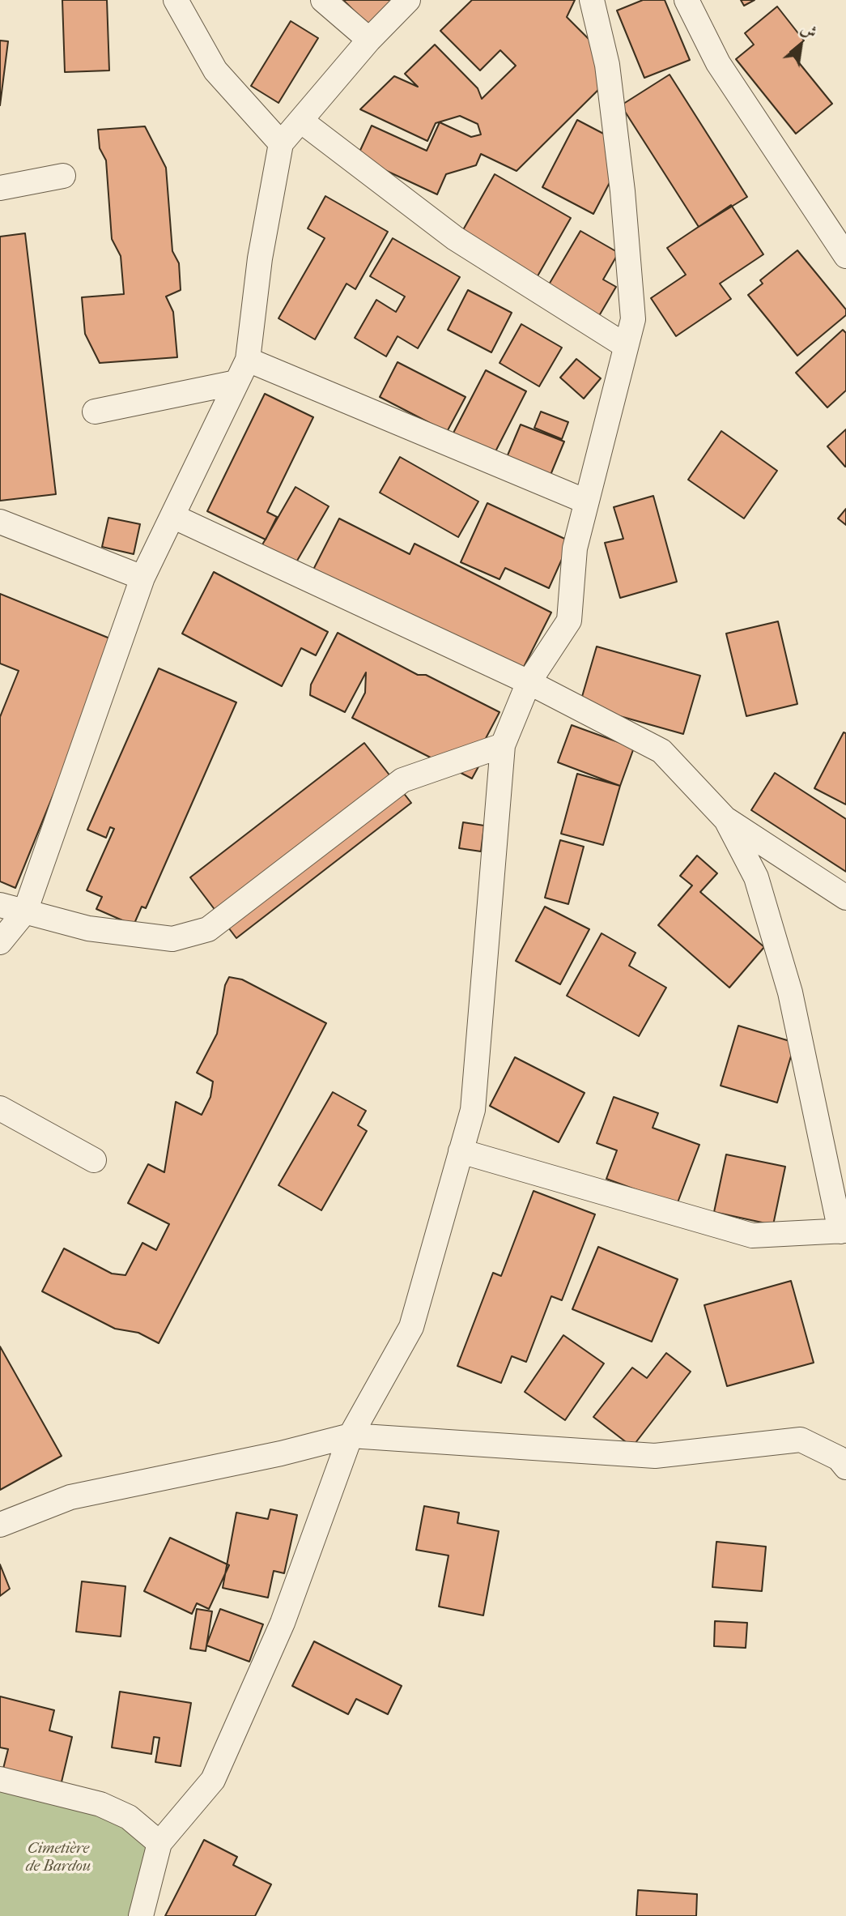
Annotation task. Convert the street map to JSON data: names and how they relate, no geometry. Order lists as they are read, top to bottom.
{
  "parks": ["Cimetière de Bardou"],
  "north": "top right"
}
